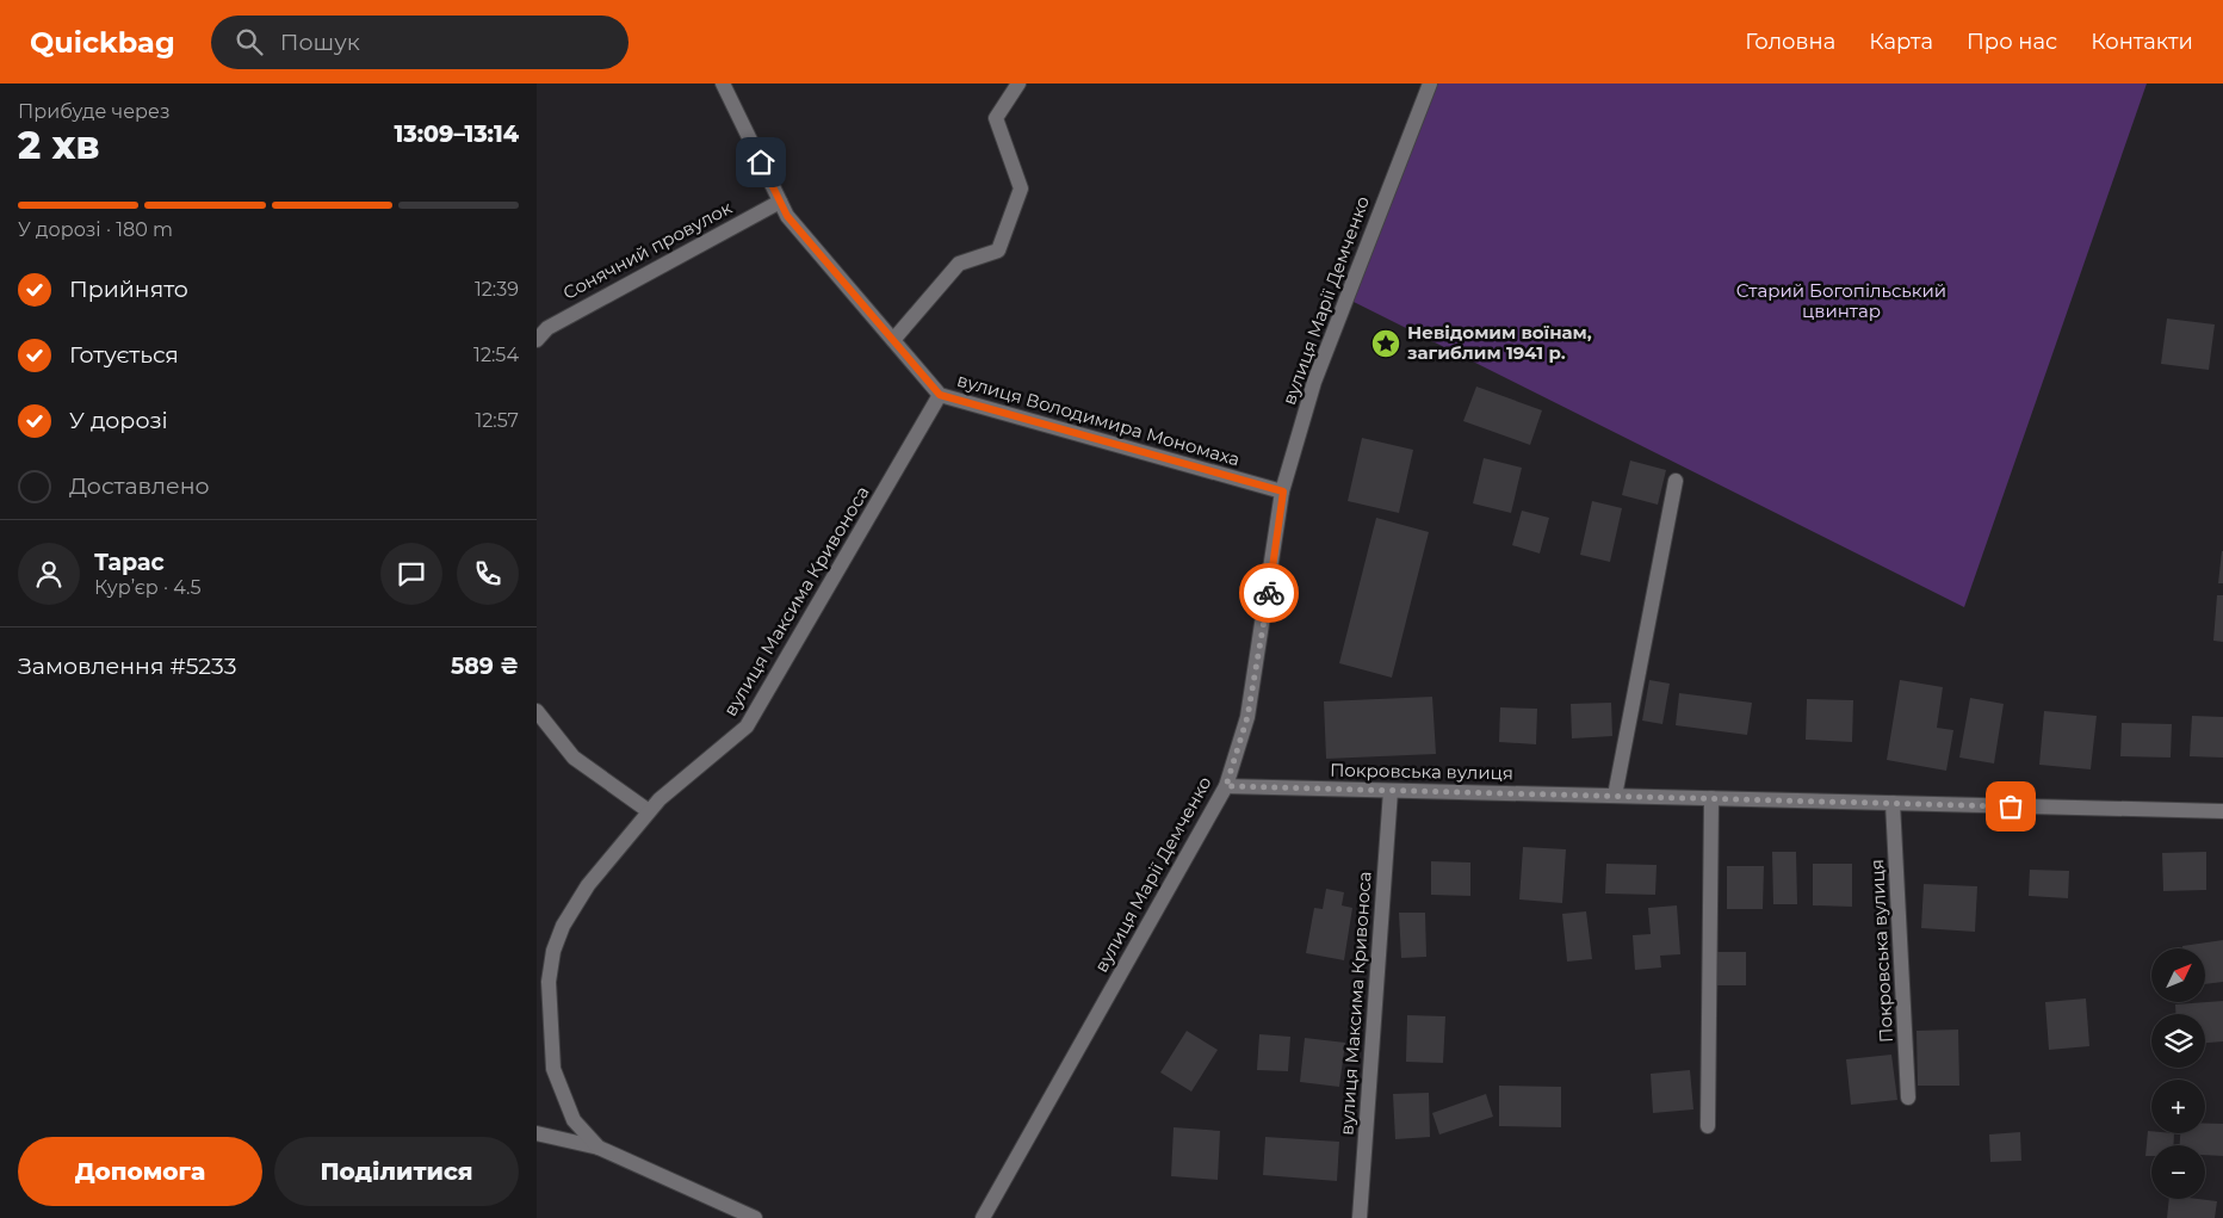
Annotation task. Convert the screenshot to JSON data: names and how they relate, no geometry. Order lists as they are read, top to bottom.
{
  "streets": {
    "street": [
      "Сонячний провулок",
      "вулиця Марії Демченко",
      "вулиця Володимира Мономаха",
      "вулиця Максима Кривоноса",
      "Покровська вулиця"
    ]
  },
  "crossings": [
    ["Сонячний провулок", "вулиця Володимира Мономаха"],
    ["вулиця Марії Демченко", "вулиця Володимира Мономаха"],
    ["вулиця Марії Демченко", "Покровська вулиця"],
    ["вулиця Володимира Мономаха", "вулиця Максима Кривоноса"],
    ["вулиця Максима Кривоноса", "Покровська вулиця"]
  ],
  "parks": ["Старий Богопільський цвинтар"],
  "places": {
    "place": ["Невідомим воїнам, загиблим 1941 р."]
  },
  "north": "top right",
  "page": {
    "header": "Quickbag",
    "search": "Пошук",
    "nav": [
      "Головна",
      "Карта",
      "Про нас",
      "Контакти"
    ],
    "heading": ["2 хв", "Прибуде через", "13:09–13:14"],
    "panel": [
      "Тарас",
      "Кур’єр · 4.5",
      "Замовлення #5233",
      "589 ₴"
    ],
    "bar": "У дорозі · 180 m",
    "list": [
      ["Прийнято", "12:39"],
      ["Готується", "12:54"],
      ["У дорозі", "12:57"],
      "Доставлено"
    ],
    "map_buttons": ["+", "−"],
    "buttons": ["Допомога", "Поділитися"]
  }
}
